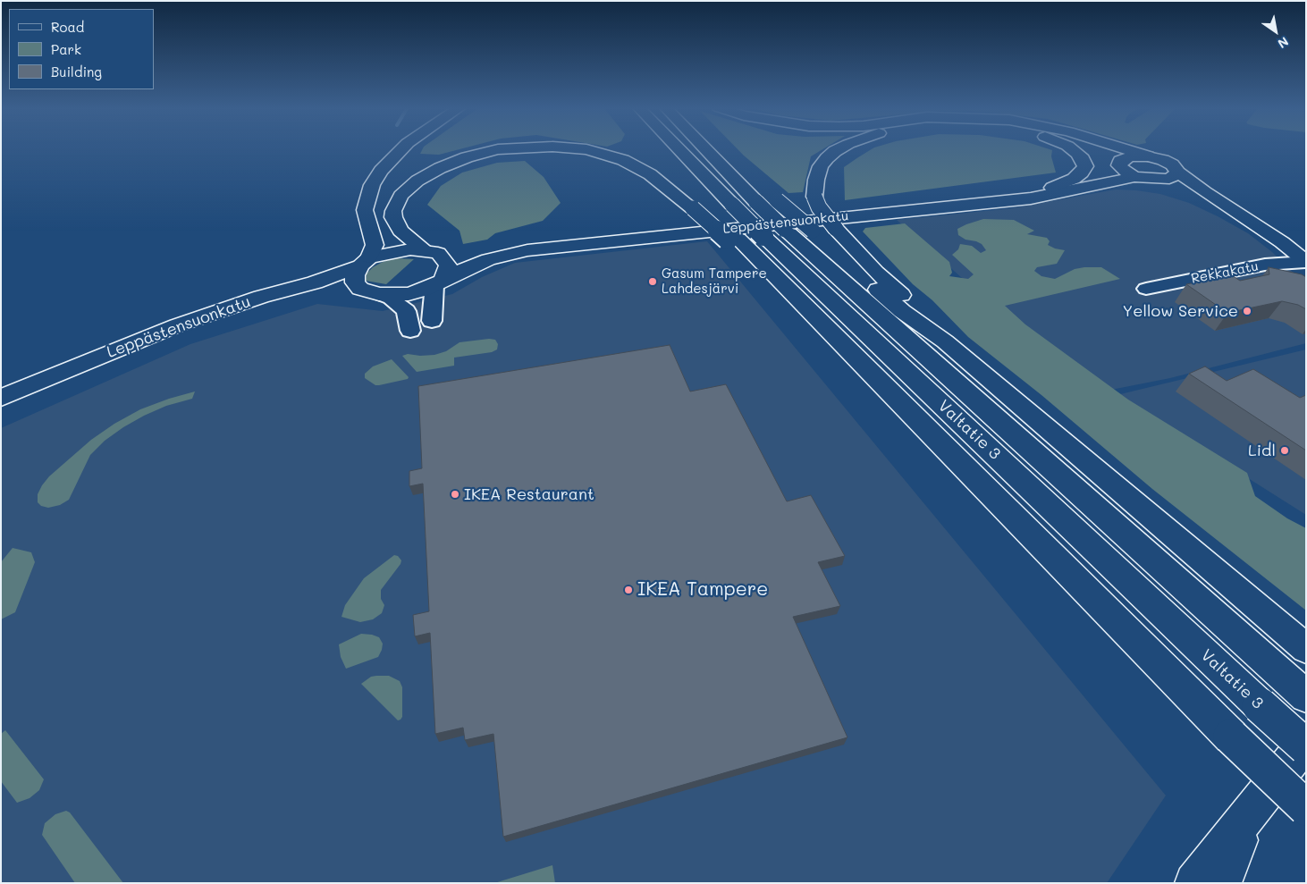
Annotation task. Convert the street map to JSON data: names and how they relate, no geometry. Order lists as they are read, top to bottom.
{
  "streets": {
    "main road": ["Leppästensuonkatu", "Valtatie 3"],
    "street": ["Rekkakatu"]
  },
  "places": [
    "Gasum Tampere Lahdesjärvi",
    "Yellow Service",
    "Lidl",
    "IKEA Restaurant",
    "IKEA Tampere"
  ],
  "legend": ["Road", "Park", "Building"],
  "north": "bottom right"
}
